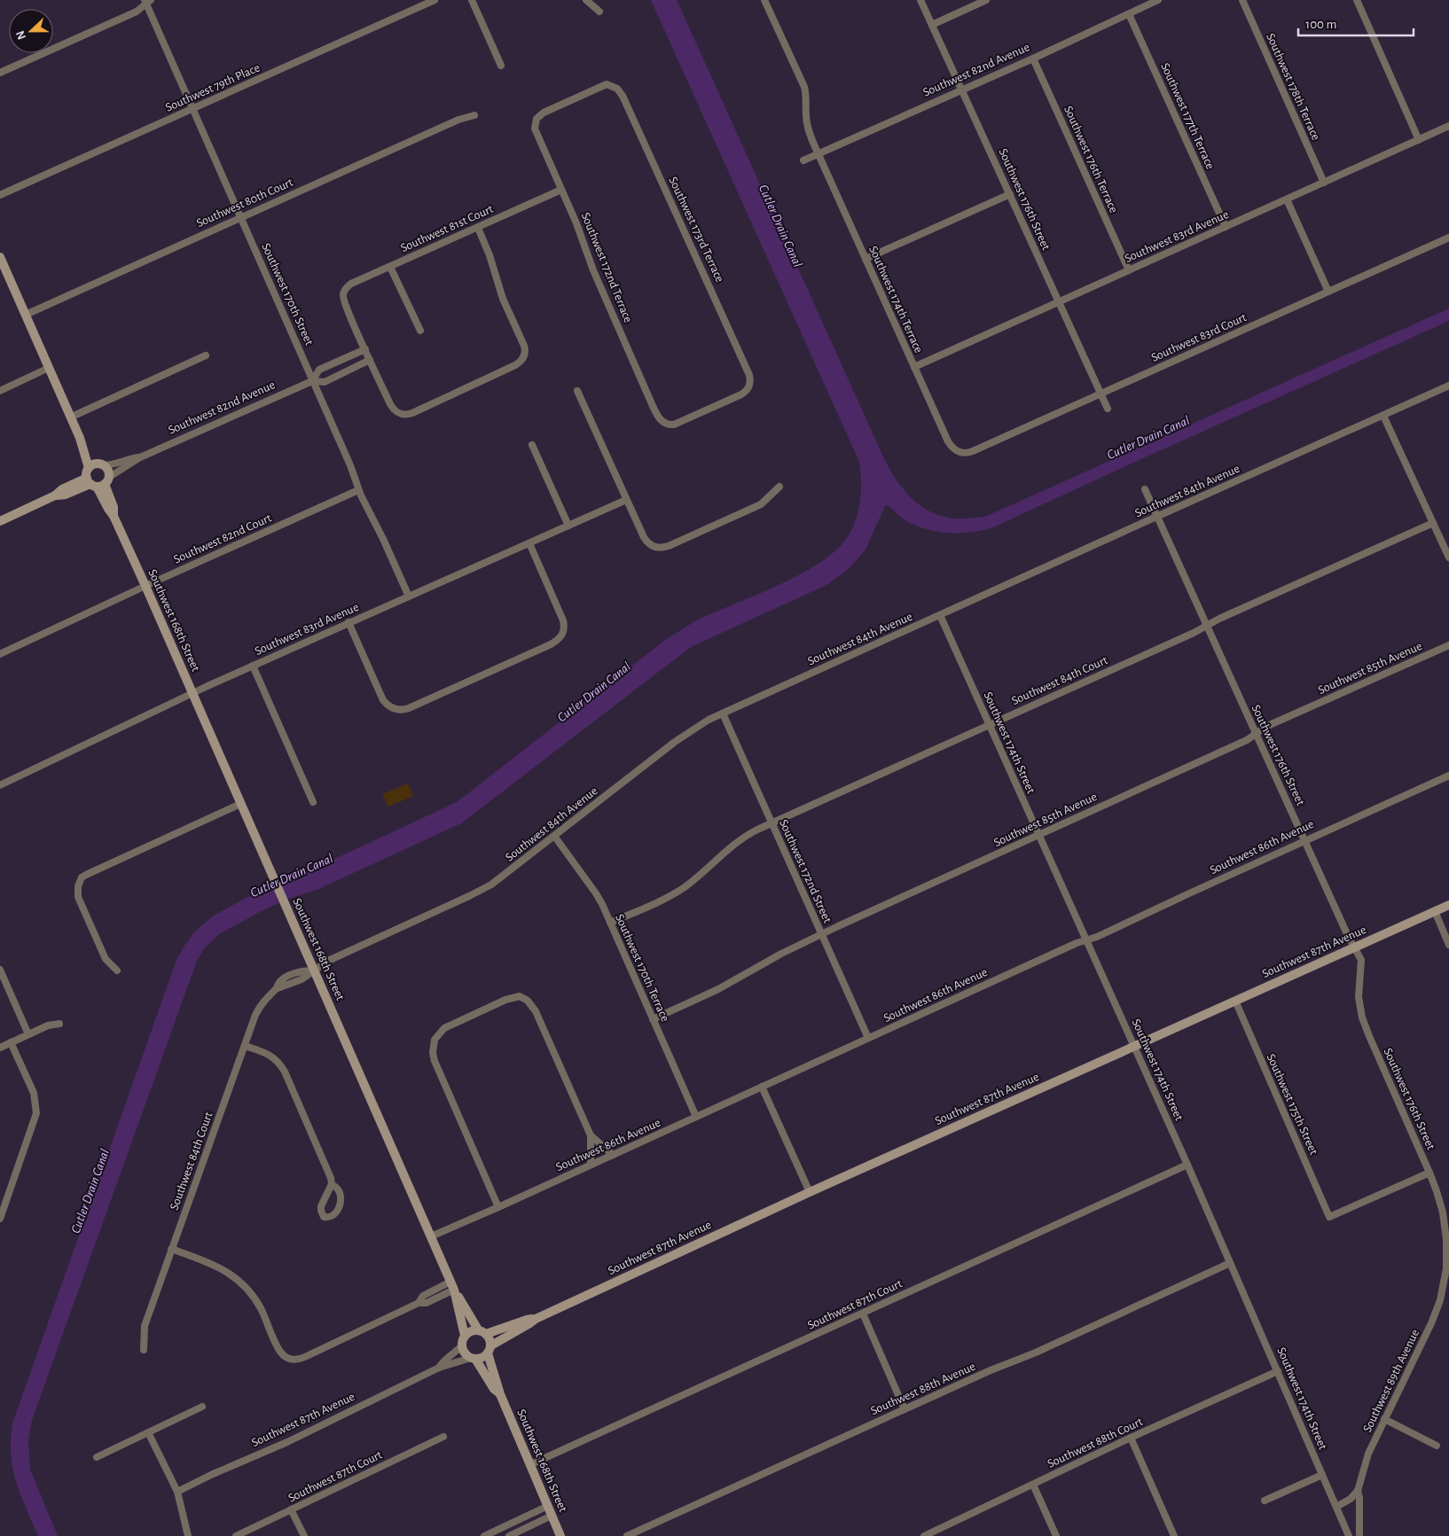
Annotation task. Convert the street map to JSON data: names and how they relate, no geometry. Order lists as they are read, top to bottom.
{
  "streets": {
    "street": [
      "Southwest 82nd Avenue",
      "Southwest 178th Terrace",
      "Southwest 79th Place",
      "Southwest 177th Terrace",
      "Southwest 176th Terrace",
      "Southwest 176th Street",
      "Southwest 80th Court",
      "Southwest 81st Court",
      "Southwest 173rd Terrace",
      "Southwest 83rd Avenue",
      "Southwest 172nd Terrace",
      "Southwest 170th Street",
      "Southwest 174th Terrace",
      "Southwest 83rd Court",
      "Southwest 84th Avenue",
      "Southwest 82nd Court",
      "Southwest 168th Street",
      "Southwest 85th Avenue",
      "Southwest 84th Court",
      "Southwest 174th Street",
      "Southwest 86th Avenue",
      "Southwest 172nd Street",
      "Southwest 87th Avenue",
      "Southwest 170th Terrace",
      "Southwest 175th Street",
      "Southwest 87th Court",
      "Southwest 89th Avenue",
      "Southwest 88th Avenue",
      "Southwest 88th Court"
    ]
  },
  "crossings": [
    ["Southwest 82nd Avenue", "Southwest 177th Terrace"],
    ["Southwest 82nd Avenue", "Southwest 176th Terrace"],
    ["Southwest 82nd Avenue", "Southwest 176th Street"],
    ["Southwest 82nd Avenue", "Southwest 81st Court"],
    ["Southwest 82nd Avenue", "Southwest 170th Street"],
    ["Southwest 82nd Avenue", "Southwest 174th Terrace"],
    ["Southwest 82nd Avenue", "Southwest 168th Street"],
    ["Southwest 178th Terrace", "Southwest 83rd Avenue"],
    ["Southwest 79th Place", "Southwest 170th Street"],
    ["Southwest 177th Terrace", "Southwest 83rd Avenue"],
    ["Southwest 176th Terrace", "Southwest 83rd Avenue"],
    ["Southwest 176th Street", "Southwest 83rd Avenue"],
    ["Southwest 176th Street", "Southwest 83rd Court"],
    ["Southwest 176th Street", "Southwest 84th Avenue"],
    ["Southwest 176th Street", "Southwest 85th Avenue"],
    ["Southwest 176th Street", "Southwest 84th Court"],
    ["Southwest 176th Street", "Southwest 86th Avenue"],
    ["Southwest 176th Street", "Southwest 87th Avenue"],
    ["Southwest 176th Street", "Southwest 175th Street"],
    ["Southwest 176th Street", "Southwest 89th Avenue"],
    ["Southwest 80th Court", "Southwest 170th Street"],
    ["Southwest 81st Court", "Southwest 172nd Terrace"],
    ["Southwest 173rd Terrace", "Southwest 172nd Terrace"],
    ["Southwest 83rd Avenue", "Southwest 170th Street"],
    ["Southwest 83rd Avenue", "Southwest 174th Terrace"],
    ["Southwest 83rd Avenue", "Southwest 168th Street"],
    ["Southwest 170th Street", "Southwest 82nd Court"],
    ["Southwest 174th Terrace", "Southwest 83rd Court"],
    ["Southwest 84th Avenue", "Southwest 168th Street"],
    ["Southwest 84th Avenue", "Southwest 84th Court"],
    ["Southwest 84th Avenue", "Southwest 174th Street"],
    ["Southwest 84th Avenue", "Southwest 172nd Street"],
    ["Southwest 84th Avenue", "Southwest 170th Terrace"],
    ["Southwest 82nd Court", "Southwest 168th Street"],
    ["Southwest 168th Street", "Southwest 84th Court"],
    ["Southwest 168th Street", "Southwest 86th Avenue"],
    ["Southwest 168th Street", "Southwest 87th Avenue"],
    ["Southwest 168th Street", "Southwest 87th Court"],
    ["Southwest 85th Avenue", "Southwest 174th Street"],
    ["Southwest 85th Avenue", "Southwest 172nd Street"],
    ["Southwest 85th Avenue", "Southwest 170th Terrace"],
    ["Southwest 84th Court", "Southwest 174th Street"],
    ["Southwest 84th Court", "Southwest 172nd Street"],
    ["Southwest 84th Court", "Southwest 170th Terrace"],
    ["Southwest 174th Street", "Southwest 86th Avenue"],
    ["Southwest 174th Street", "Southwest 87th Avenue"],
    ["Southwest 174th Street", "Southwest 87th Court"],
    ["Southwest 174th Street", "Southwest 88th Avenue"],
    ["Southwest 174th Street", "Southwest 88th Court"],
    ["Southwest 86th Avenue", "Southwest 172nd Street"],
    ["Southwest 86th Avenue", "Southwest 170th Terrace"],
    ["Southwest 87th Avenue", "Southwest 175th Street"]
  ],
  "water": ["Cutler Drain Canal"],
  "scale_bar": "100 m",
  "north": "left"
}
